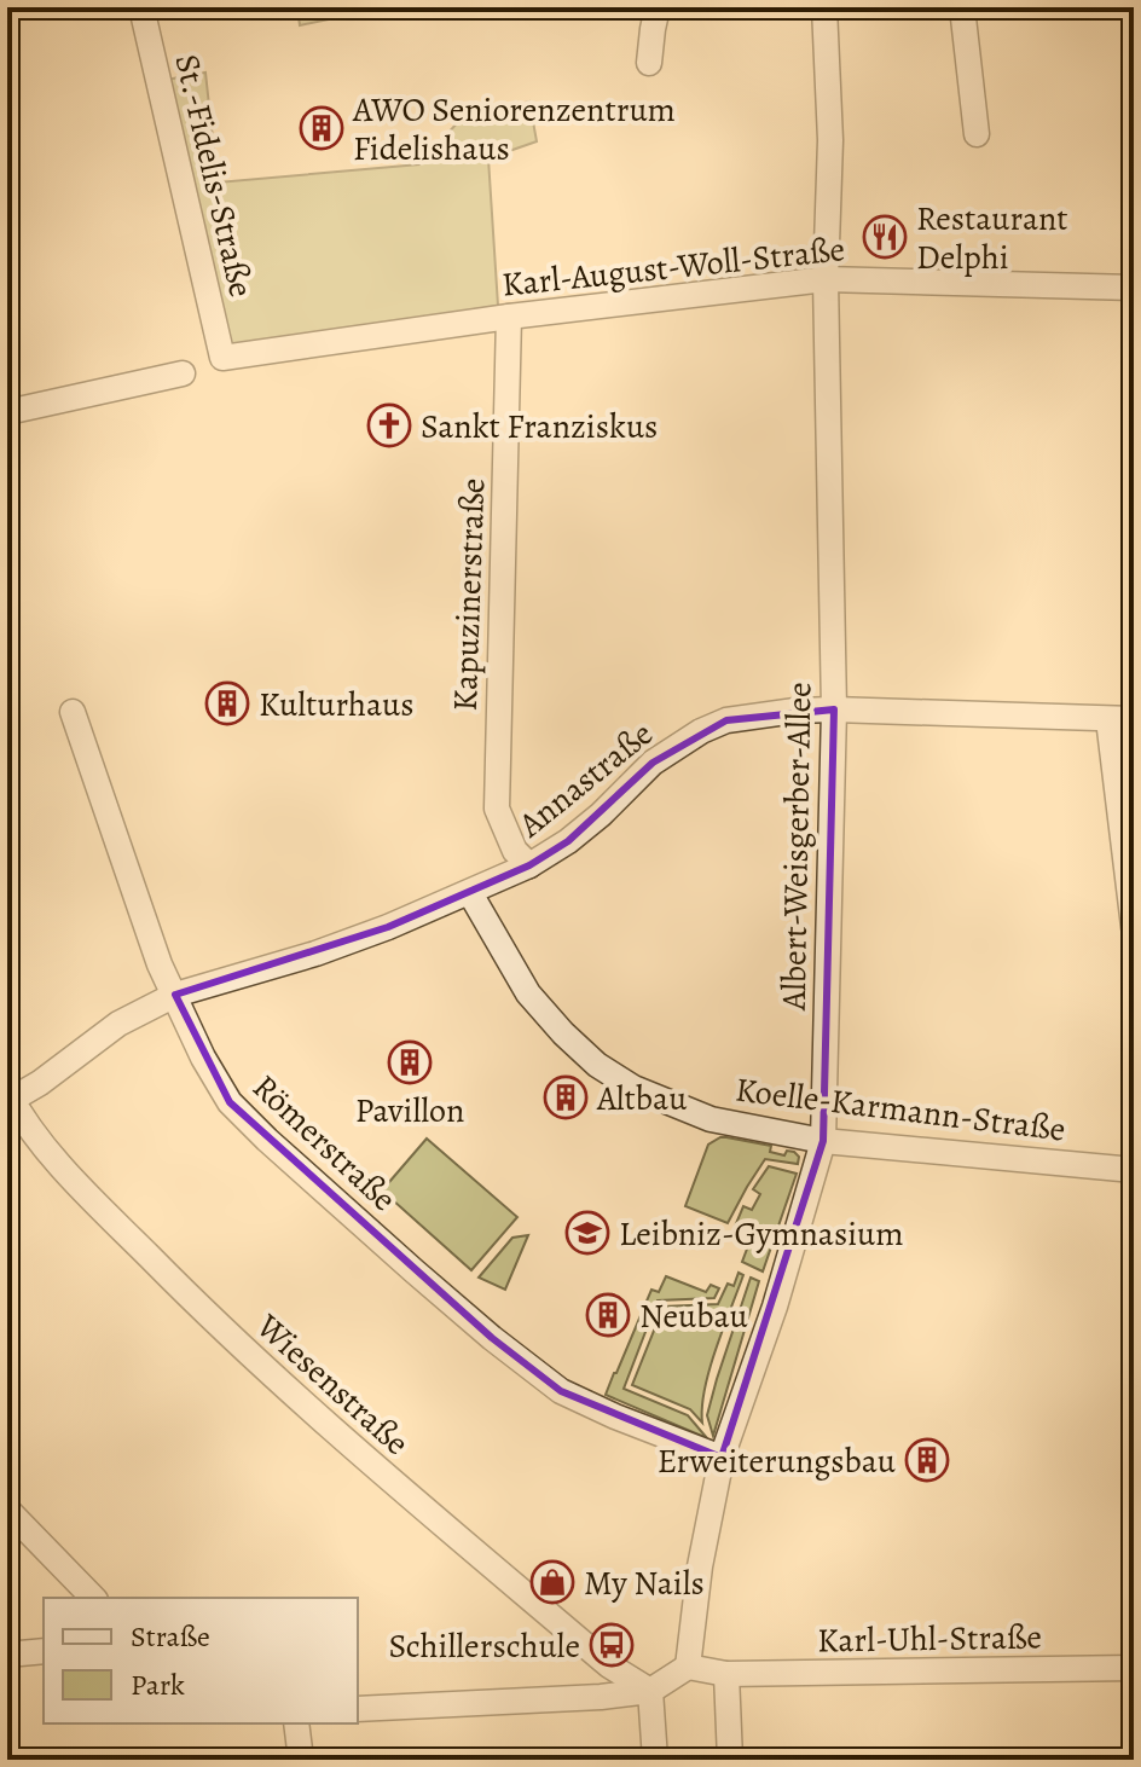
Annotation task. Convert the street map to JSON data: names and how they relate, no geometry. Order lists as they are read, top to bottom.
{
  "streets": {
    "street": [
      "St.-Fidelis-Straße",
      "Karl-August-Woll-Straße",
      "Kapuzinerstraße",
      "Annastraße",
      "Albert-Weisgerber-Allee",
      "Koelle-Karmann-Straße",
      "Römerstraße",
      "Wiesenstraße",
      "Karl-Uhl-Straße"
    ]
  },
  "crossings": [
    ["St.-Fidelis-Straße", "Karl-August-Woll-Straße"],
    ["Karl-August-Woll-Straße", "Kapuzinerstraße"],
    ["Karl-August-Woll-Straße", "Albert-Weisgerber-Allee"],
    ["Kapuzinerstraße", "Annastraße"],
    ["Annastraße", "Albert-Weisgerber-Allee"],
    ["Annastraße", "Koelle-Karmann-Straße"],
    ["Annastraße", "Römerstraße"],
    ["Annastraße", "Wiesenstraße"],
    ["Albert-Weisgerber-Allee", "Koelle-Karmann-Straße"],
    ["Albert-Weisgerber-Allee", "Römerstraße"],
    ["Albert-Weisgerber-Allee", "Karl-Uhl-Straße"]
  ],
  "places": {
    "building": [
      "AWO Seniorenzentrum Fidelishaus",
      "Kulturhaus",
      "Pavillon",
      "Altbau",
      "Neubau",
      "Erweiterungsbau"
    ],
    "restaurant": ["Restaurant Delphi"],
    "church": ["Sankt Franziskus"],
    "school or university": ["Leibniz-Gymnasium"],
    "shop": ["My Nails"],
    "bus stop": ["Schillerschule"]
  },
  "legend": ["Straße", "Park"]
}
